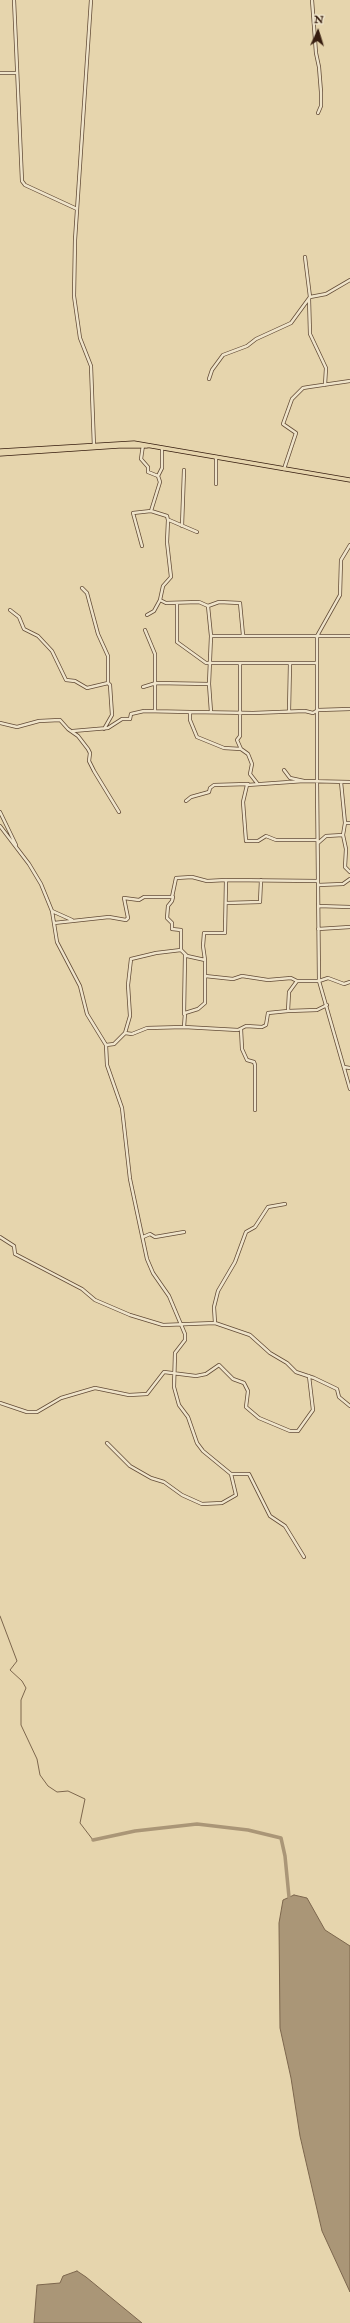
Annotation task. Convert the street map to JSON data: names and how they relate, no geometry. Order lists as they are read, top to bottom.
{
  "north": "top"
}
